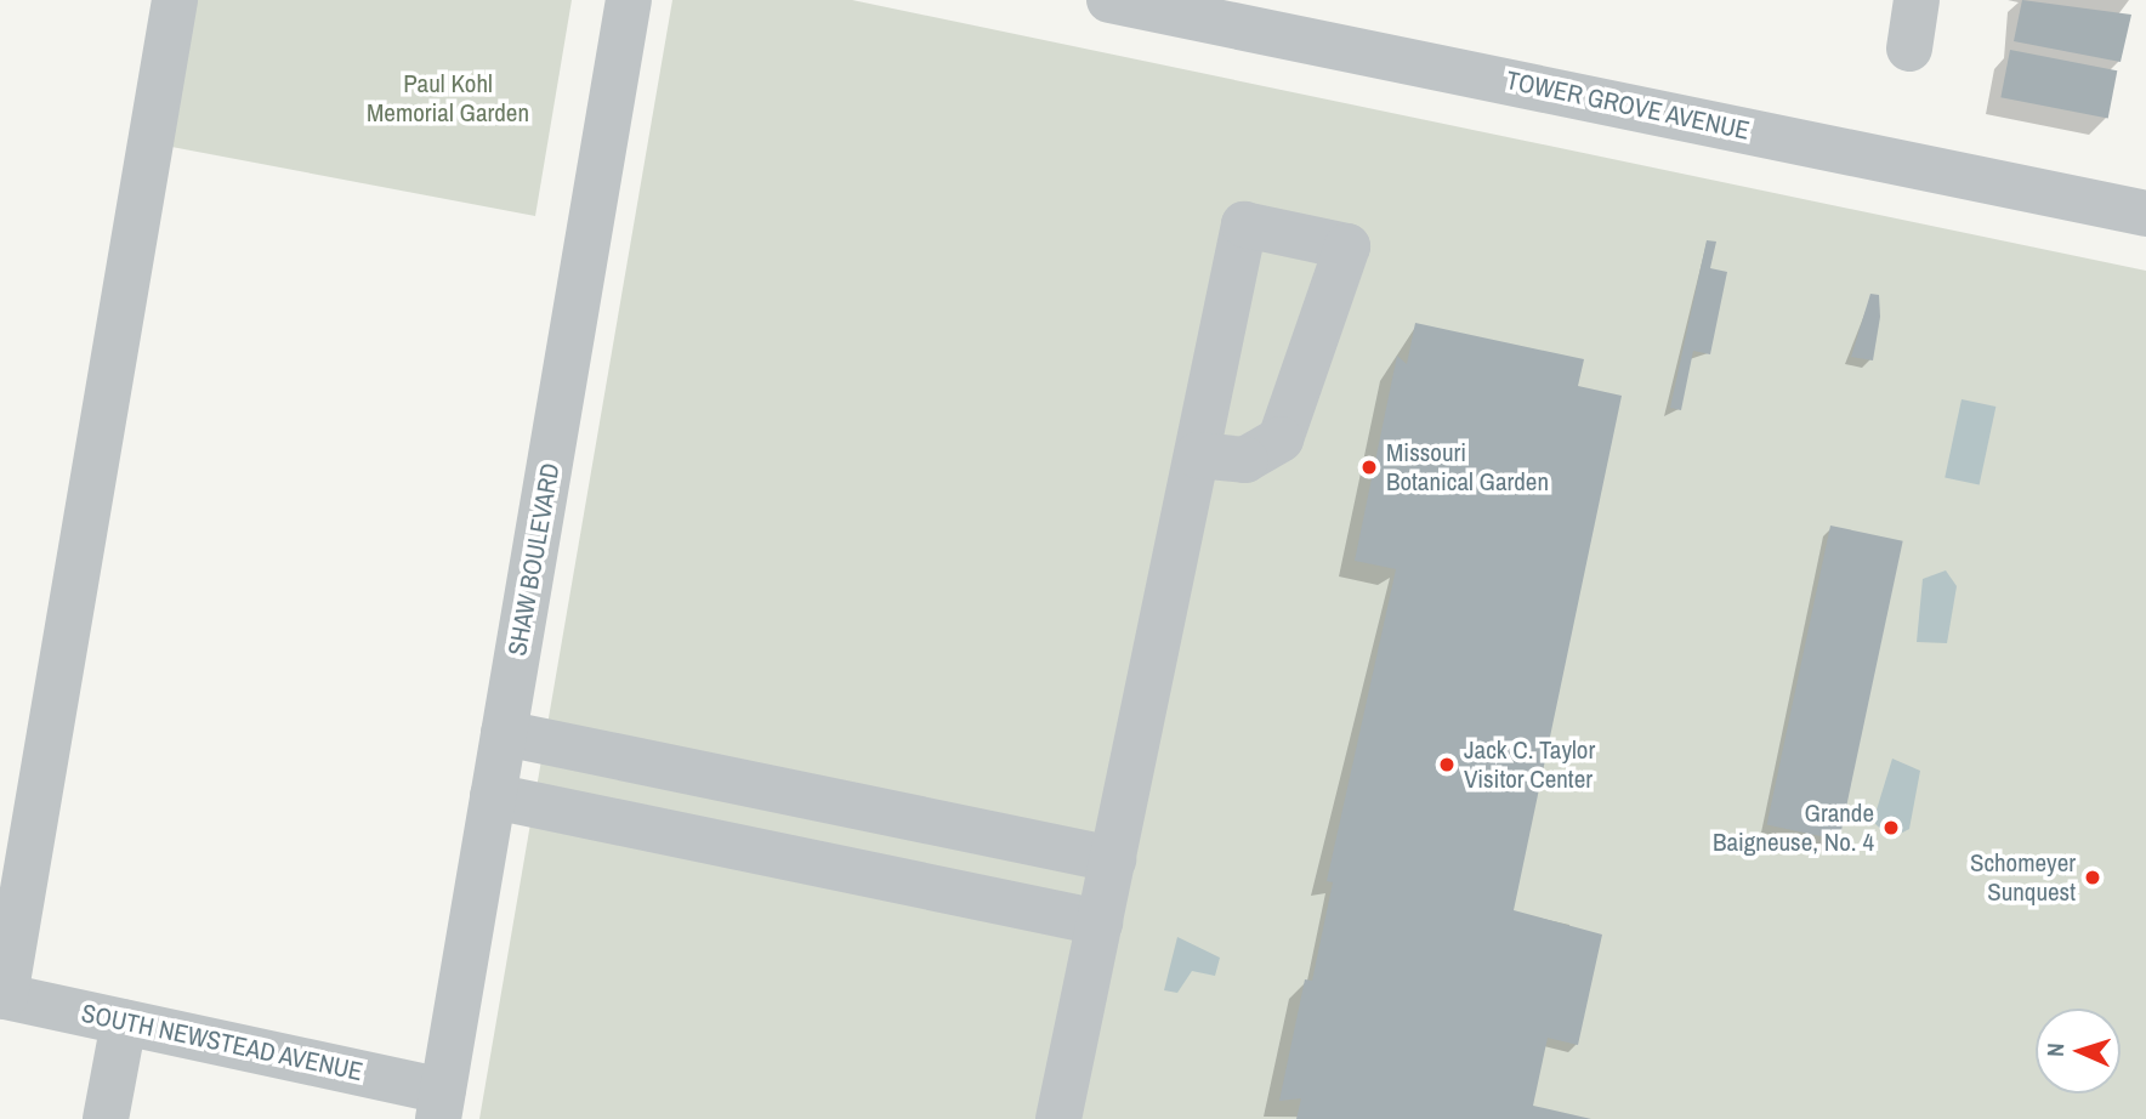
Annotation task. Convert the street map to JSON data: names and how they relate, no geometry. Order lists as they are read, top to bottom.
{
  "streets": {
    "street": ["TOWER GROVE AVENUE", "SHAW BOULEVARD", "SOUTH NEWSTEAD AVENUE"]
  },
  "crossings": [
    ["SHAW BOULEVARD", "SOUTH NEWSTEAD AVENUE"]
  ],
  "parks": ["Paul Kohl Memorial Garden"],
  "places": [
    "Missouri Botanical Garden",
    "Jack C. Taylor Visitor Center",
    "Grande Baigneuse, No. 4",
    "Schomeyer Sunquest"
  ],
  "north": "left"
}
